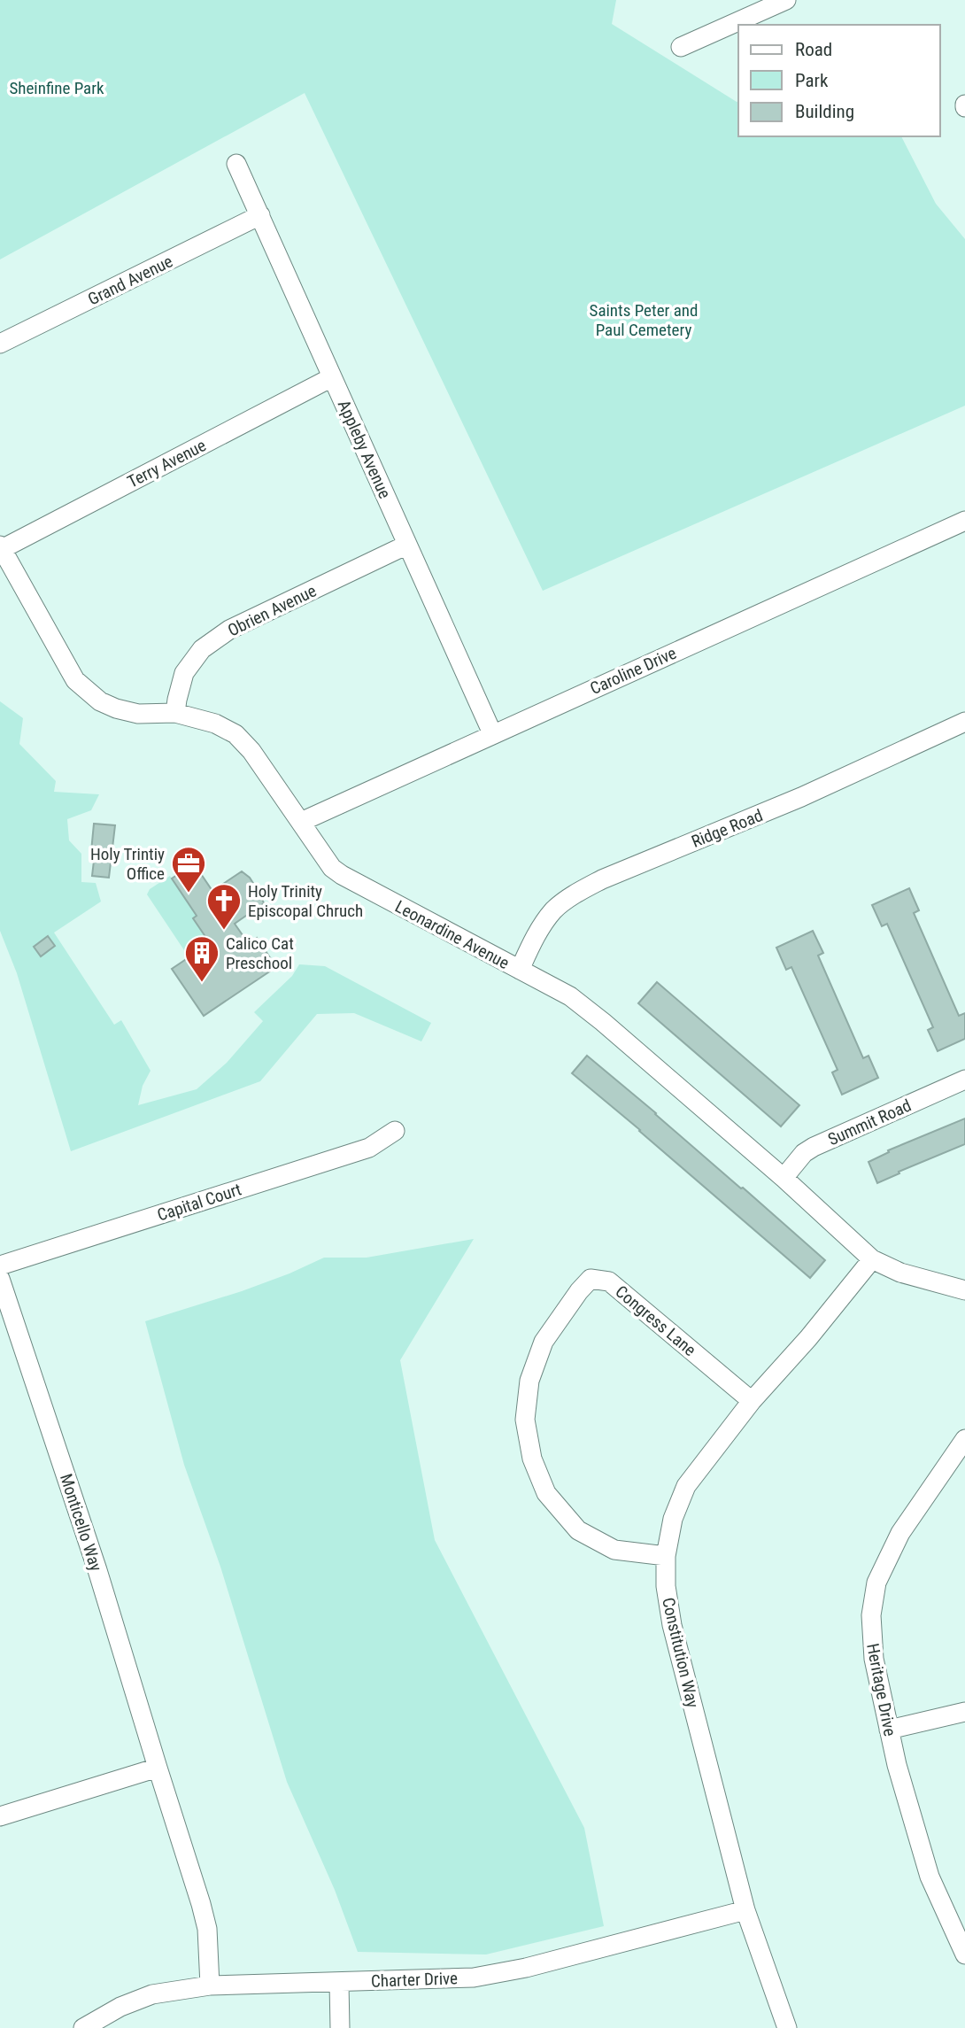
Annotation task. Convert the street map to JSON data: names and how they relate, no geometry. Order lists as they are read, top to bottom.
{
  "streets": {
    "street": [
      "Grand Avenue",
      "Appleby Avenue",
      "Terry Avenue",
      "Obrien Avenue",
      "Caroline Drive",
      "Ridge Road",
      "Leonardine Avenue",
      "Summit Road",
      "Capital Court",
      "Congress Lane",
      "Monticello Way",
      "Constitution Way",
      "Heritage Drive",
      "Charter Drive"
    ]
  },
  "crossings": [
    ["Grand Avenue", "Appleby Avenue"],
    ["Appleby Avenue", "Terry Avenue"],
    ["Appleby Avenue", "Obrien Avenue"],
    ["Appleby Avenue", "Caroline Drive"],
    ["Terry Avenue", "Leonardine Avenue"],
    ["Obrien Avenue", "Leonardine Avenue"],
    ["Caroline Drive", "Leonardine Avenue"],
    ["Ridge Road", "Leonardine Avenue"],
    ["Leonardine Avenue", "Summit Road"],
    ["Leonardine Avenue", "Constitution Way"],
    ["Congress Lane", "Constitution Way"],
    ["Monticello Way", "Charter Drive"],
    ["Constitution Way", "Charter Drive"]
  ],
  "parks": ["Sheinfine Park", "Saints Peter and Paul Cemetery"],
  "places": {
    "office": ["Holy Trintiy Office"],
    "church": ["Holy Trinity Episcopal Chruch"],
    "building": ["Calico Cat Preschool"]
  },
  "legend": ["Road", "Park", "Building"]
}
